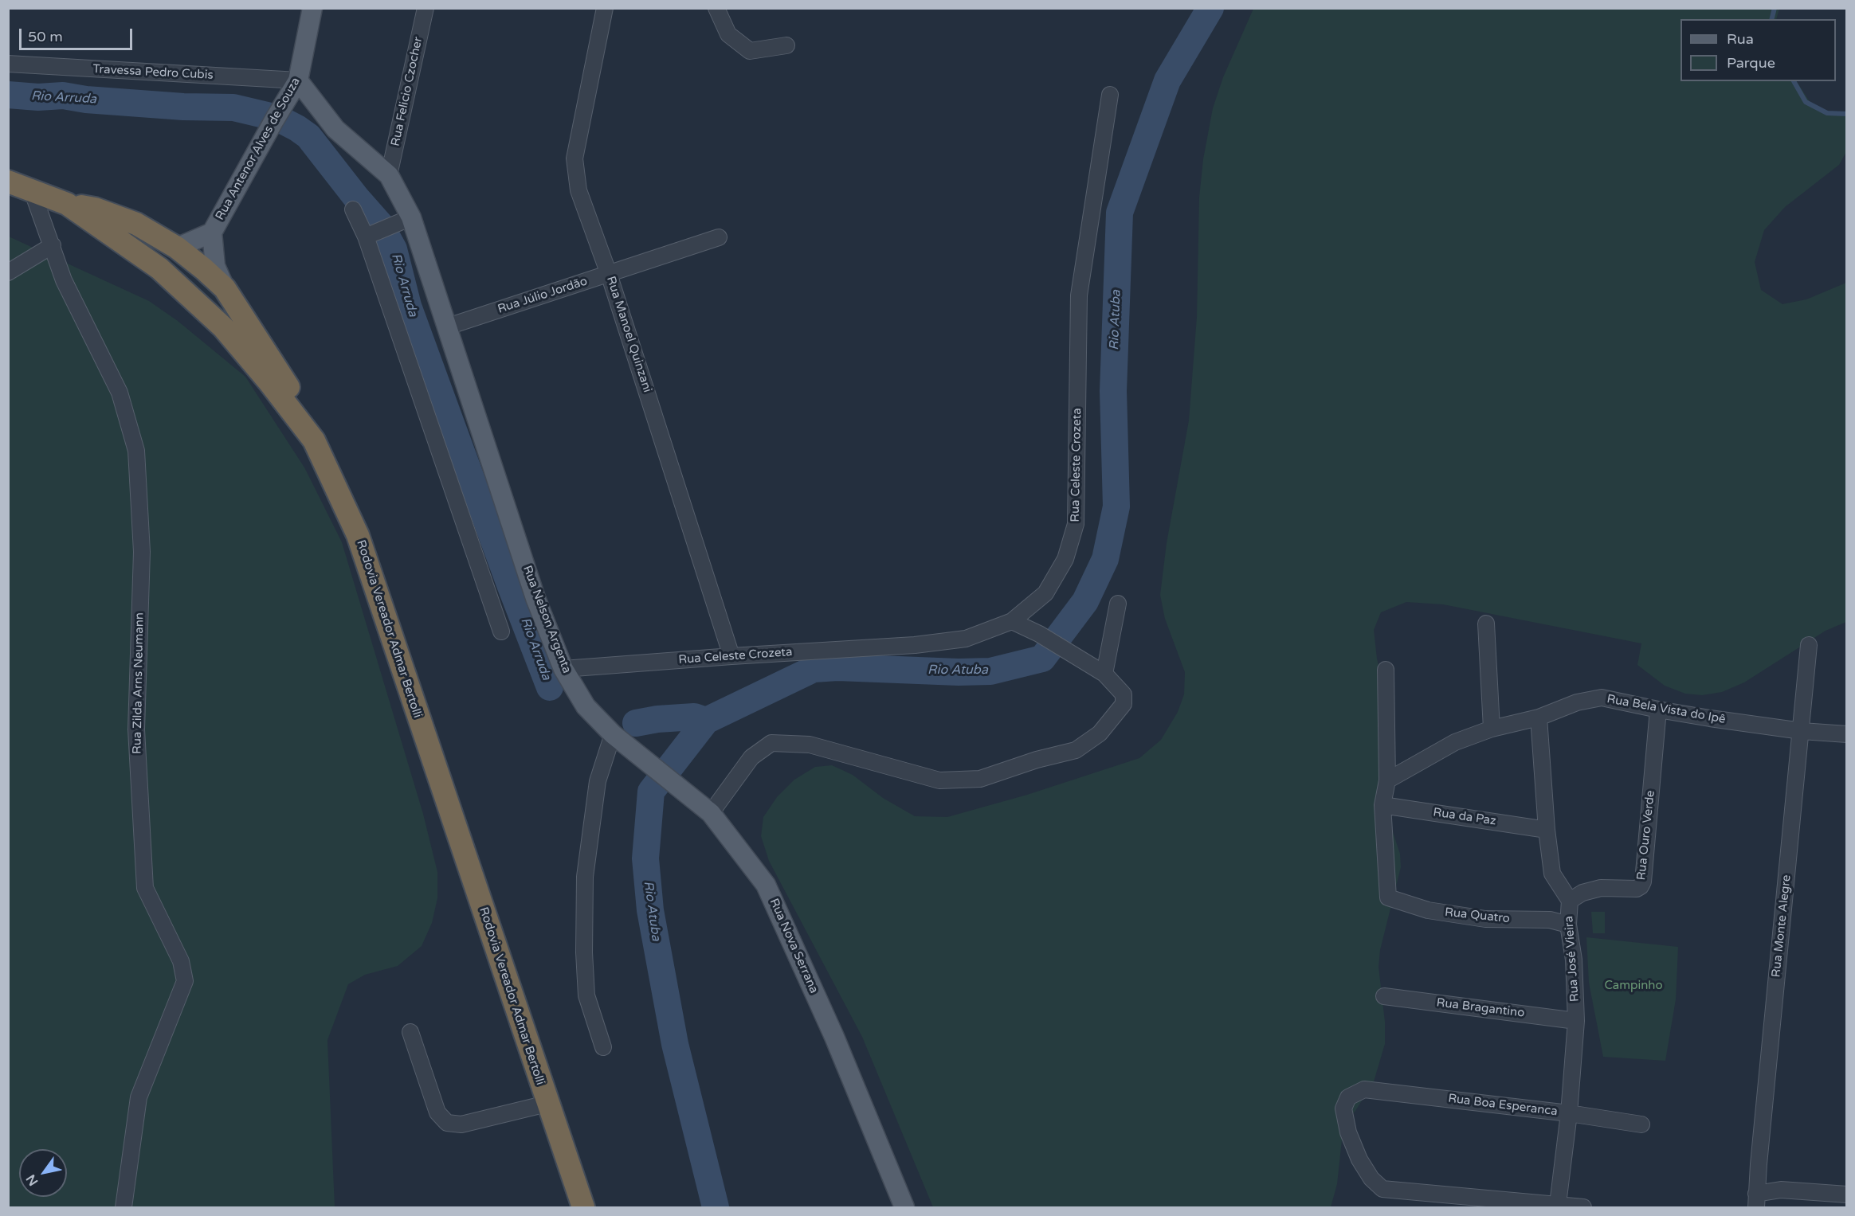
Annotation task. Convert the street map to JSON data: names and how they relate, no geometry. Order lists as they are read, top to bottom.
{
  "streets": {
    "highway": ["Rodovia Vereador Admar Bertolli"],
    "main road": ["Rua Antenor Alves de Souza", "Rua Nelson Argenta", "Rua Nova Serrana"],
    "street": [
      "Travessa Pedro Cubis",
      "Rua Felicio Czocher",
      "Rua Júlio Jordão",
      "Rua Manoel Quinzani",
      "Rua Celeste Crozeta",
      "Rua Zilda Arns Neumann",
      "Rua Bela Vista do Ipê",
      "Rua da Paz",
      "Rua Ouro Verde",
      "Rua Quatro",
      "Rua Monte Alegre",
      "Rua José Vieira",
      "Rua Bragantino",
      "Rua Boa Esperanca"
    ]
  },
  "crossings": [
    ["Travessa Pedro Cubis", "Rua Antenor Alves de Souza"],
    ["Travessa Pedro Cubis", "Rua Nelson Argenta"],
    ["Rua Felicio Czocher", "Rua Nelson Argenta"],
    ["Rua Antenor Alves de Souza", "Rua Nelson Argenta"],
    ["Rua Júlio Jordão", "Rua Manoel Quinzani"],
    ["Rua Júlio Jordão", "Rua Nelson Argenta"],
    ["Rua Manoel Quinzani", "Rua Celeste Crozeta"],
    ["Rua Celeste Crozeta", "Rua Nelson Argenta"],
    ["Rua Nelson Argenta", "Rua Nova Serrana"],
    ["Rodovia Vereador Admar Bertolli", "Rua Zilda Arns Neumann"],
    ["Rua Bela Vista do Ipê", "Rua Ouro Verde"],
    ["Rua Bela Vista do Ipê", "Rua Monte Alegre"],
    ["Rua Bela Vista do Ipê", "Rua José Vieira"],
    ["Rua da Paz", "Rua Quatro"],
    ["Rua da Paz", "Rua José Vieira"],
    ["Rua Ouro Verde", "Rua José Vieira"],
    ["Rua Quatro", "Rua José Vieira"],
    ["Rua José Vieira", "Rua Bragantino"],
    ["Rua José Vieira", "Rua Boa Esperanca"]
  ],
  "water": ["Rio Arruda", "Rio Atuba"],
  "parks": ["Campinho"],
  "legend": ["Rua", "Parque"],
  "scale_bar": "50 m",
  "north": "bottom left"
}
